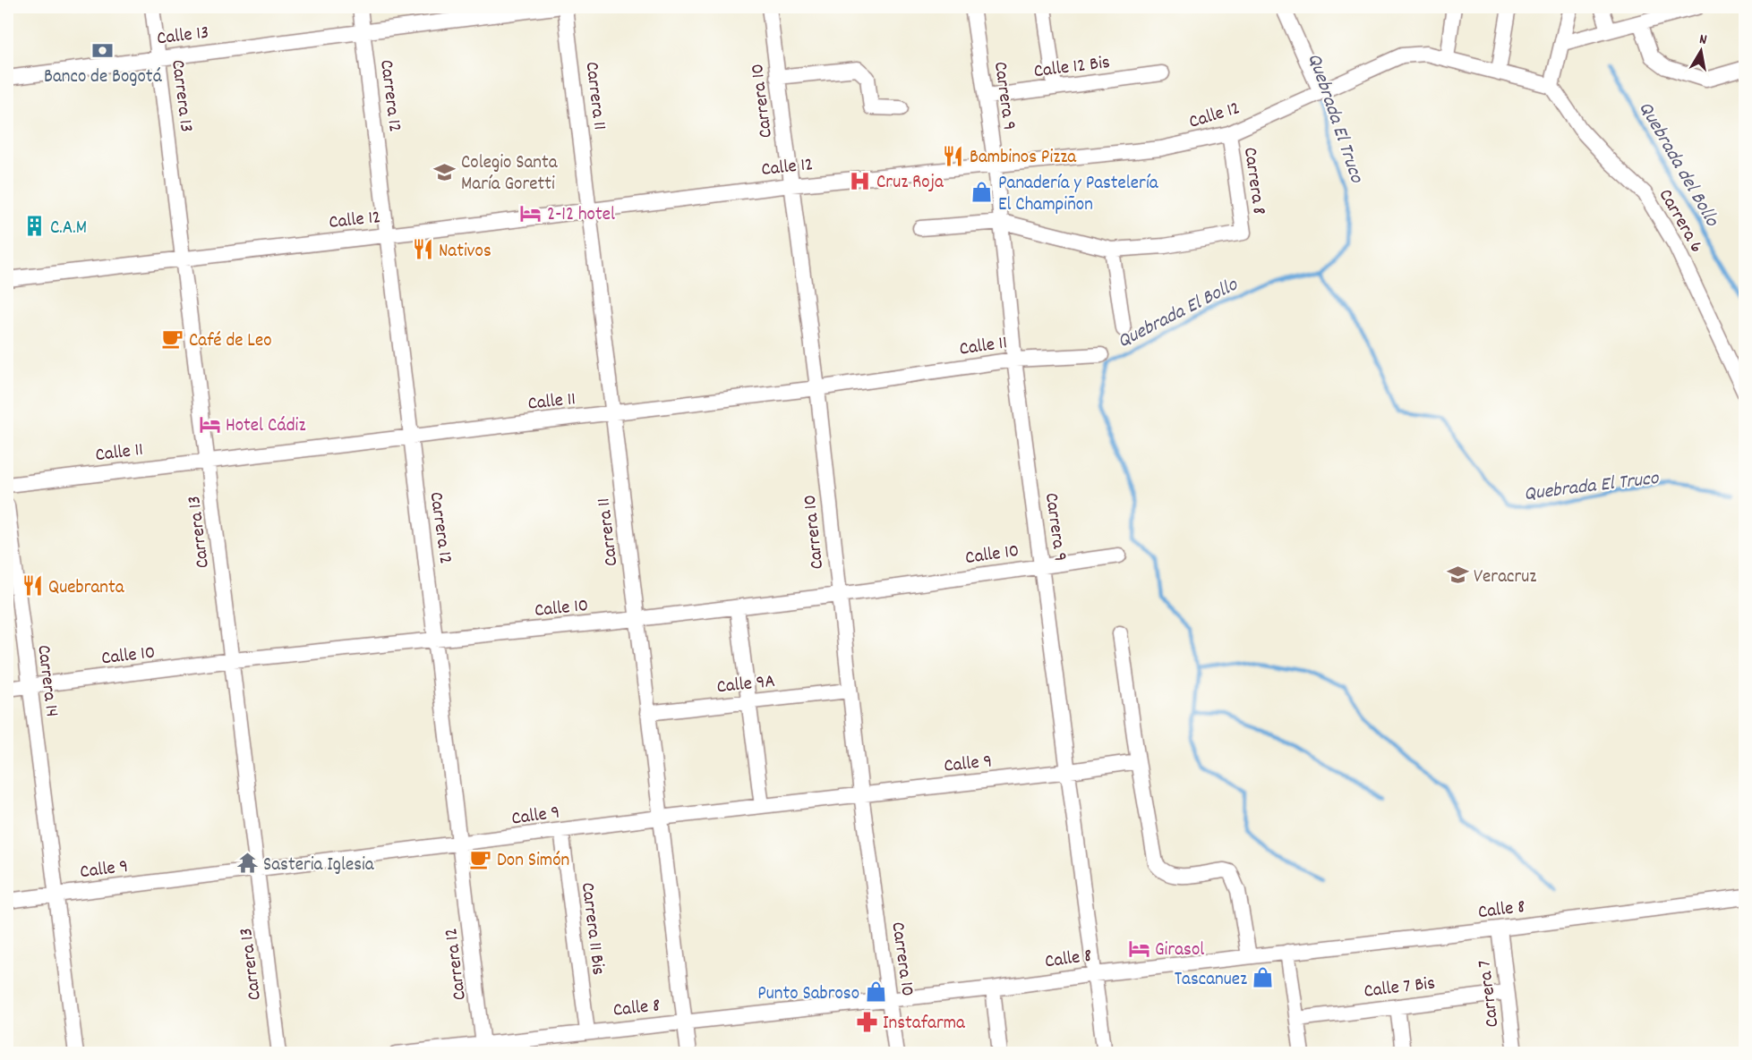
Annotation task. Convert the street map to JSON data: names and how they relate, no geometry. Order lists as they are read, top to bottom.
{
  "streets": {
    "street": [
      "Calle 13",
      "Calle 12 Bis",
      "Carrera 13",
      "Carrera 12",
      "Carrera 11",
      "Carrera 9",
      "Carrera 10",
      "Calle 12",
      "Carrera 8",
      "Carrera 6",
      "Calle 11",
      "Calle 10",
      "Carrera 14",
      "Calle 9A",
      "Calle 9",
      "Calle 8",
      "Carrera 11 Bis",
      "Calle 7 Bis",
      "Carrera 7"
    ]
  },
  "crossings": [
    ["Calle 13", "Carrera 13"],
    ["Calle 13", "Carrera 12"],
    ["Calle 12 Bis", "Carrera 9"],
    ["Carrera 13", "Calle 12"],
    ["Carrera 13", "Calle 11"],
    ["Carrera 13", "Calle 10"],
    ["Carrera 13", "Calle 9"],
    ["Carrera 12", "Calle 12"],
    ["Carrera 12", "Calle 11"],
    ["Carrera 12", "Calle 10"],
    ["Carrera 12", "Calle 9"],
    ["Carrera 12", "Calle 8"],
    ["Carrera 11", "Calle 12"],
    ["Carrera 11", "Calle 11"],
    ["Carrera 11", "Calle 10"],
    ["Carrera 11", "Calle 9A"],
    ["Carrera 11", "Calle 9"],
    ["Carrera 11", "Calle 8"],
    ["Carrera 9", "Calle 12"],
    ["Carrera 9", "Calle 11"],
    ["Carrera 9", "Calle 10"],
    ["Carrera 9", "Calle 9"],
    ["Carrera 9", "Calle 8"],
    ["Carrera 10", "Calle 12"],
    ["Carrera 10", "Calle 11"],
    ["Carrera 10", "Calle 10"],
    ["Carrera 10", "Calle 9A"],
    ["Carrera 10", "Calle 9"],
    ["Carrera 10", "Calle 8"],
    ["Calle 12", "Carrera 8"],
    ["Calle 12", "Carrera 6"],
    ["Calle 10", "Carrera 14"],
    ["Carrera 14", "Calle 9"],
    ["Calle 9", "Carrera 11 Bis"],
    ["Calle 8", "Carrera 11 Bis"],
    ["Calle 8", "Carrera 7"],
    ["Calle 7 Bis", "Carrera 7"]
  ],
  "water": ["Quebrada El Truco", "Quebrada del Bollo", "Quebrada El Bollo"],
  "places": {
    "bank": ["Banco de Bogotá"],
    "restaurant": ["Bambinos Pizza", "Nativos", "Quebranta"],
    "school or university": ["Colegio Santa María Goretti", "Veracruz"],
    "hospital": ["Cruz Roja"],
    "shop": ["Panadería y Pastelería El Champiñon", "Tascanuez", "Punto Sabroso"],
    "hotel": ["2-12 hotel", "Hotel Cádiz", "Girasol"],
    "building": ["C.A.M"],
    "cafe": ["Café de Leo", "Don Simón"],
    "temple": ["Sasteria Iglesia"],
    "pharmacy": ["Instafarma"]
  },
  "north": "top"
}
